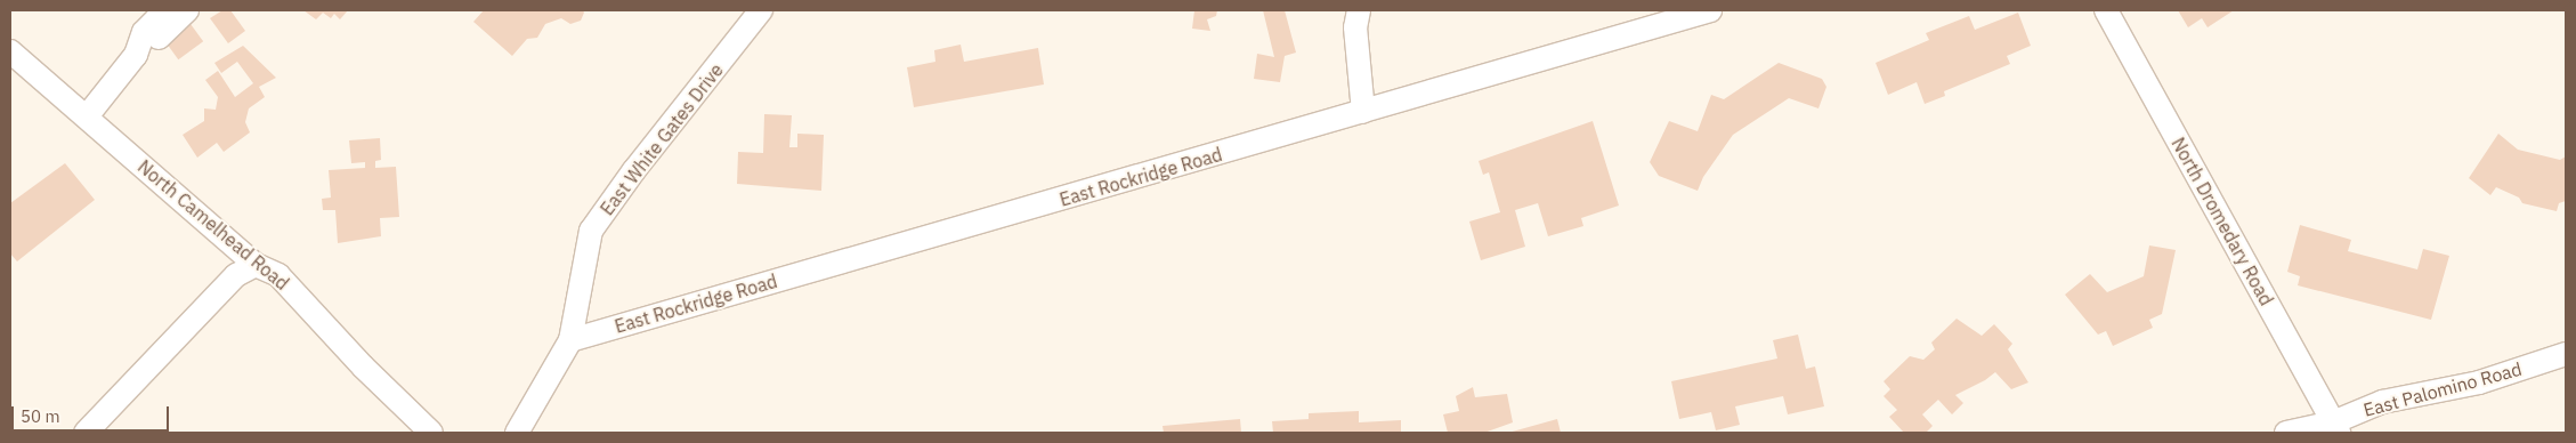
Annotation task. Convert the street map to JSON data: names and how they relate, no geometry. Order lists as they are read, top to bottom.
{
  "streets": {
    "street": [
      "East White Gates Drive",
      "East Rockridge Road",
      "North Dromedary Road",
      "North Camelhead Road",
      "East Palomino Road"
    ]
  },
  "crossings": [
    ["East White Gates Drive", "East Rockridge Road"],
    ["North Dromedary Road", "East Palomino Road"]
  ],
  "scale_bar": "50 m"
}
